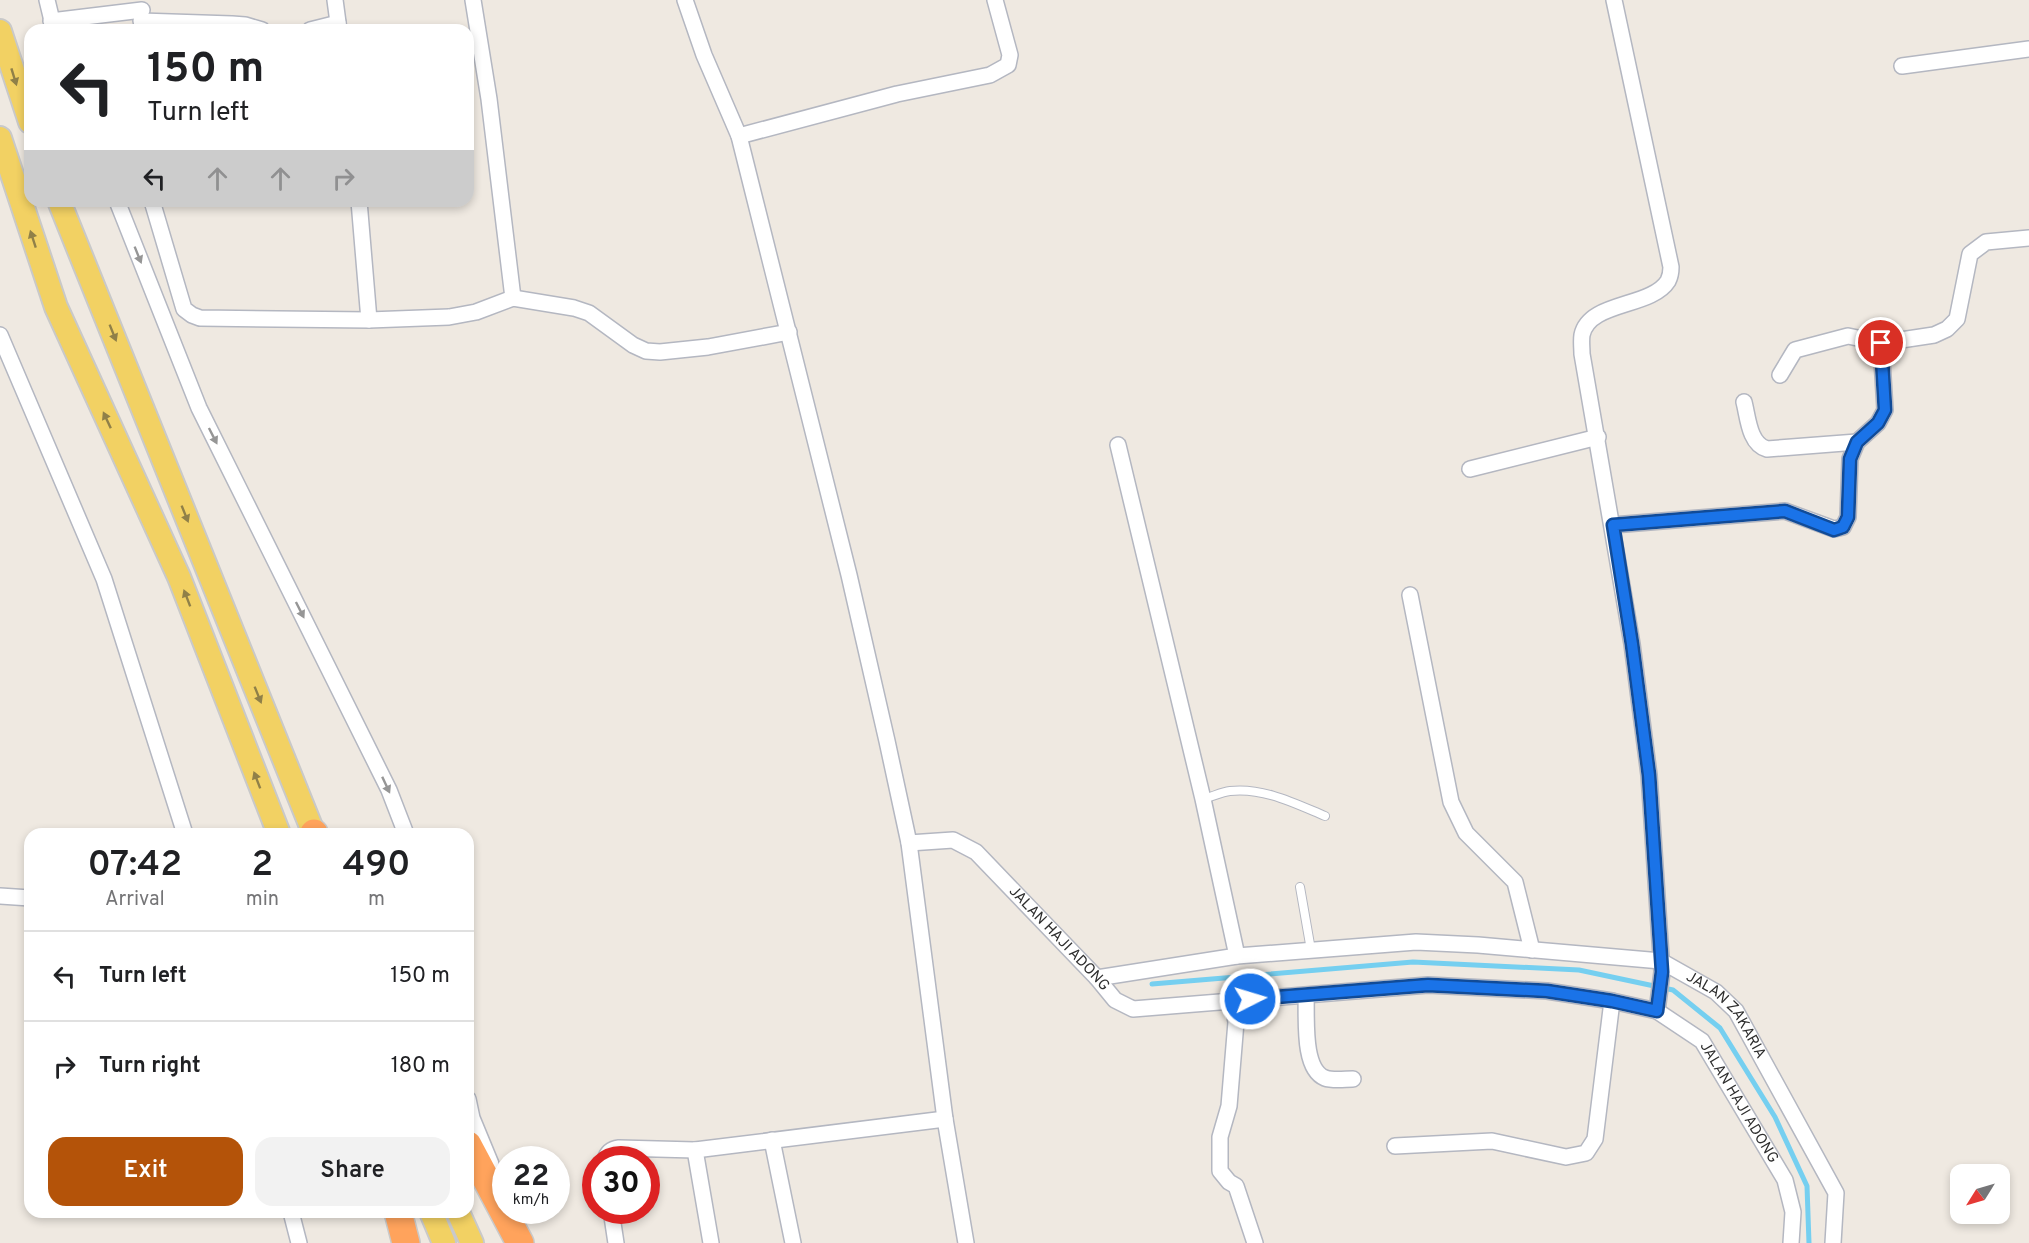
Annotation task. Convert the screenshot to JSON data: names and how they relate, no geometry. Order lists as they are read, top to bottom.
{
  "streets": {
    "street": ["JALAN HAJI ADONG", "JALAN ZAKARIA"]
  },
  "crossings": [
    ["JALAN HAJI ADONG", "JALAN ZAKARIA"]
  ],
  "north": "bottom left",
  "page": {
    "turn": ["150 m", "Turn left"],
    "eta": [
      "07:42",
      "Arrival",
      "2",
      "min",
      "490",
      "m"
    ],
    "list": [
      {
        "name": "Turn left",
        "value": "150 m"
      },
      {
        "name": "Turn right",
        "value": "180 m"
      }
    ],
    "buttons": ["Exit", "Share"],
    "speed": "22 km/h",
    "limit": "30"
  }
}
